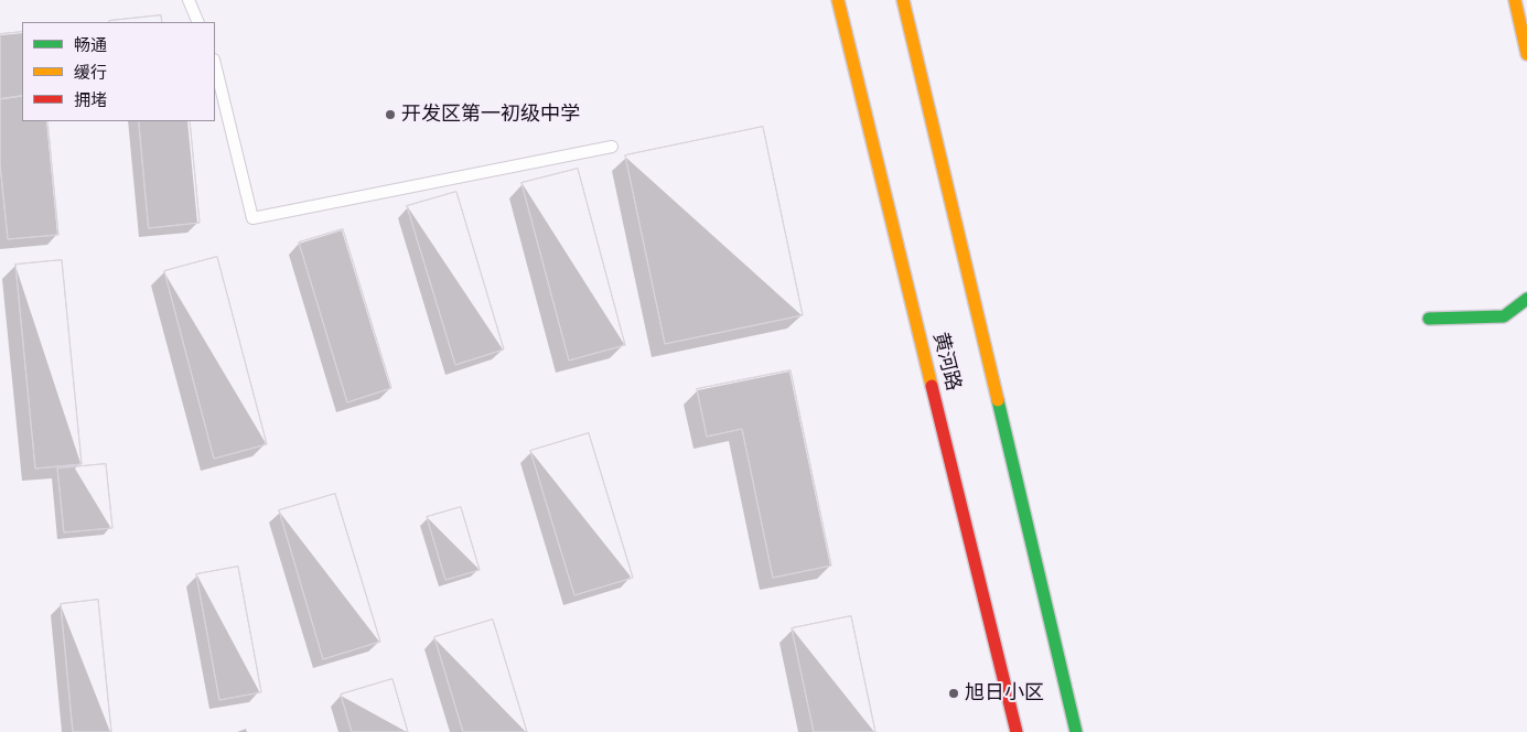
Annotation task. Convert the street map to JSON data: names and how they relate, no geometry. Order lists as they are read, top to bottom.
{
  "streets": {
    "main road": ["黄河路"]
  },
  "places": ["开发区第一初级中学", "旭日小区"],
  "legend": ["畅通", "缓行", "拥堵"]
}
